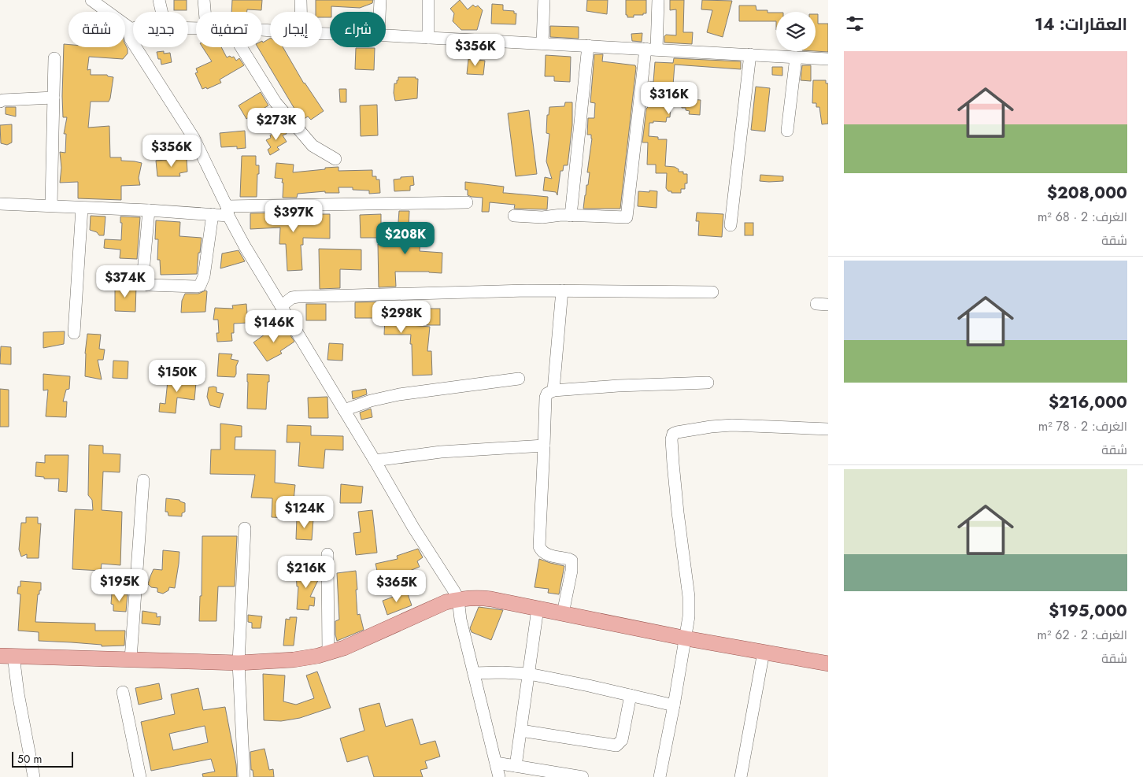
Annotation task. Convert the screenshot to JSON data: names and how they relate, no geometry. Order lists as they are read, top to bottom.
{
  "scale_bar": "50 m",
  "page": {
    "heading": "العقارات: 14",
    "chip": [
      "شراء",
      "إيجار",
      "تصفية",
      "جديد",
      "شقة"
    ],
    "price": [
      "$356K",
      "$316K",
      "$273K",
      "$356K",
      "$397K",
      "$208K",
      "$374K",
      "$298K",
      "$146K",
      "$150K",
      "$124K",
      "$216K",
      "$195K",
      "$365K"
    ],
    "list": [
      {
        "name": "$208,000",
        "note": "الغرف: 2 · 68 m² · شقة"
      },
      {
        "name": "$216,000",
        "note": "الغرف: 2 · 78 m² · شقة"
      },
      {
        "name": "$195,000",
        "note": "الغرف: 2 · 62 m² · شقة"
      }
    ],
    "scale": "50 m"
  }
}
